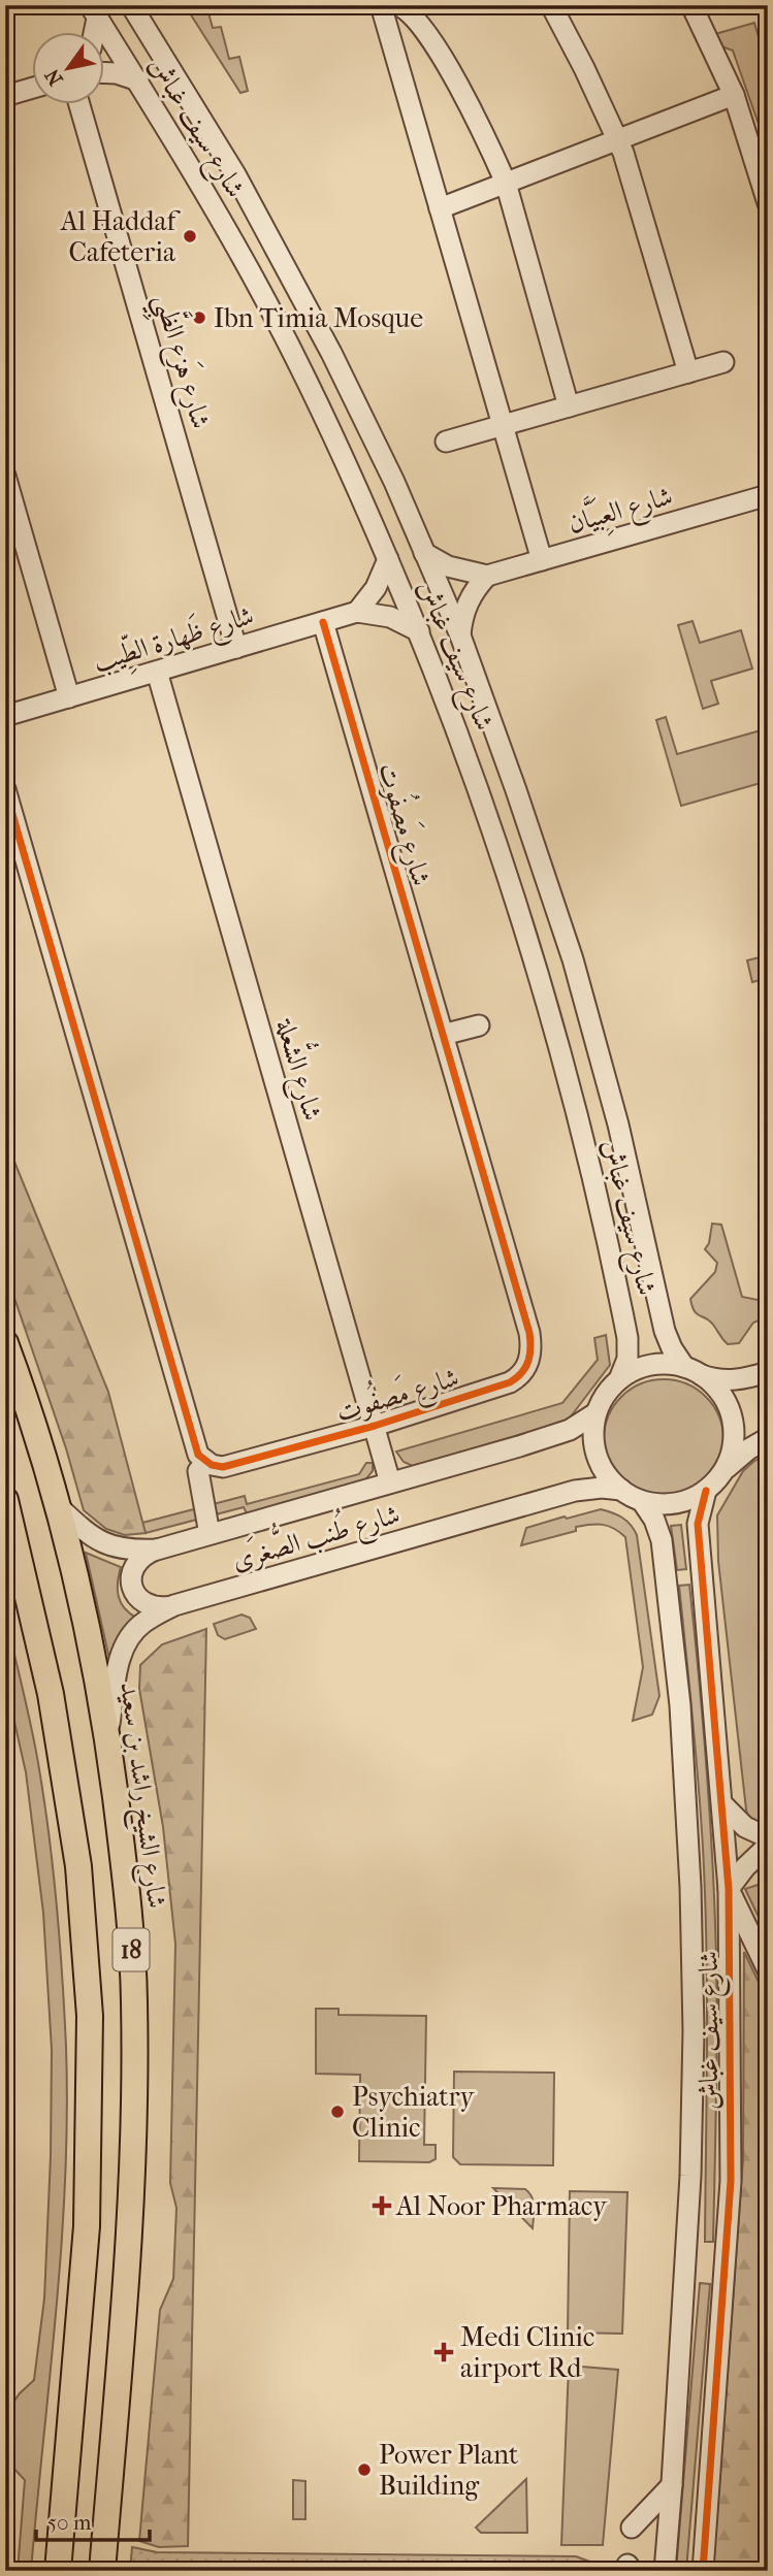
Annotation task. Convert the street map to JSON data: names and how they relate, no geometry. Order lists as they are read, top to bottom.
{
  "streets": {
    "main road": ["شارع الشيخ راشد بن سعيد", "18"],
    "street": [
      "شارع سيف غباش",
      "شارع هَزع الظَّبِي",
      "شارع العِبَيَّان",
      "شارع ظَهارة الطِّيب",
      "شارع مَصفُوت",
      "شارع الشُّعلة",
      "شارع طُنب الصُّغرَى"
    ]
  },
  "crossings": [
    ["شارع سيف غباش", "شارع العِبَيَّان"],
    ["شارع سيف غباش", "شارع ظَهارة الطِّيب"],
    ["شارع سيف غباش", "شارع طُنب الصُّغرَى"],
    ["شارع هَزع الظَّبِي", "شارع ظَهارة الطِّيب"],
    ["شارع ظَهارة الطِّيب", "شارع مَصفُوت"],
    ["شارع ظَهارة الطِّيب", "شارع الشُّعلة"],
    ["شارع مَصفُوت", "شارع الشُّعلة"],
    ["شارع الشُّعلة", "شارع طُنب الصُّغرَى"],
    ["شارع طُنب الصُّغرَى", "شارع الشيخ راشد بن سعيد"]
  ],
  "places": {
    "other": [
      "Al Haddaf Cafeteria",
      "Ibn Timia Mosque",
      "Psychiatry Clinic",
      "Power Plant Building"
    ],
    "health": ["Al Noor Pharmacy", "Medi Clinic airport Rd"]
  },
  "scale_bar": "50 m",
  "north": "bottom left"
}
